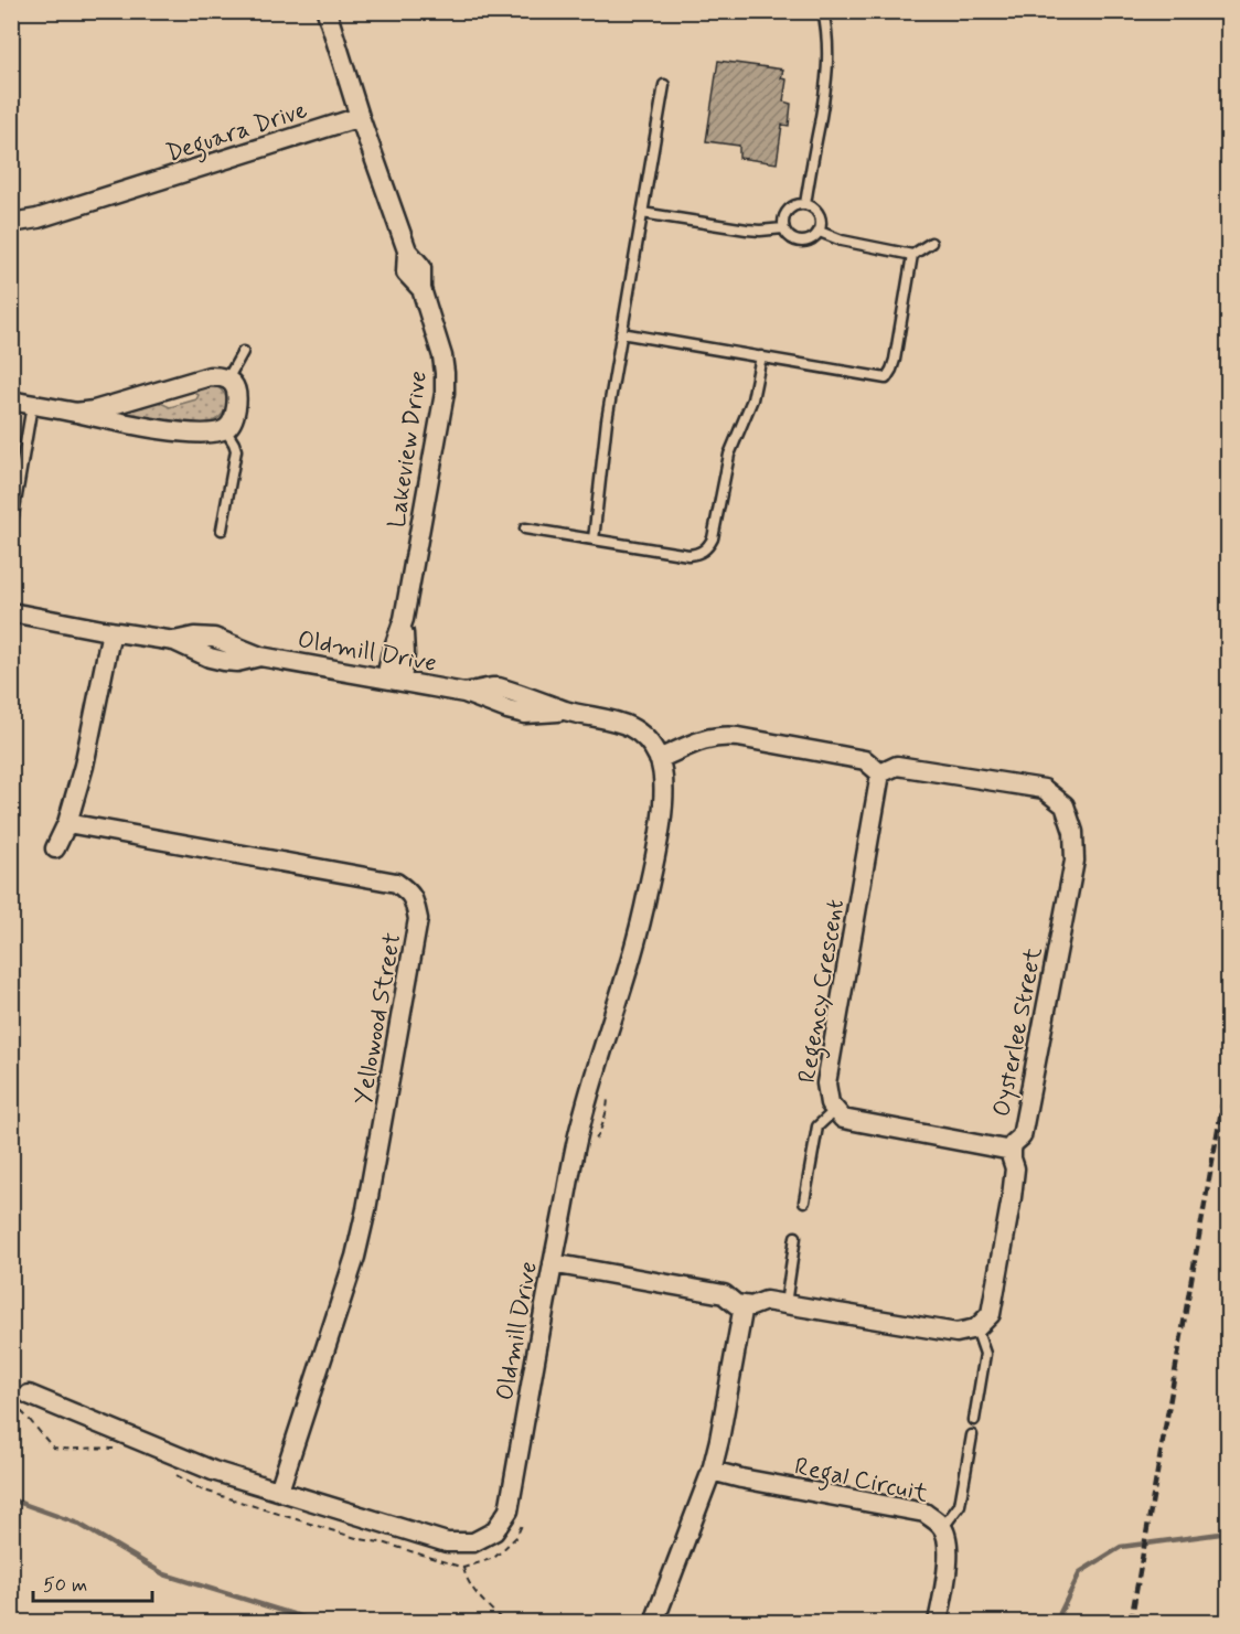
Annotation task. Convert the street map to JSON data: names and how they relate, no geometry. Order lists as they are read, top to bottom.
{
  "streets": {
    "street": [
      "Deguara Drive",
      "Lakeview Drive",
      "Oldmill Drive",
      "Regency Crescent",
      "Yellowood Street",
      "Oysterlee Street",
      "Regal Circuit"
    ]
  },
  "crossings": [
    ["Deguara Drive", "Lakeview Drive"],
    ["Lakeview Drive", "Oldmill Drive"],
    ["Oldmill Drive", "Yellowood Street"],
    ["Regency Crescent", "Oysterlee Street"]
  ],
  "scale_bar": "50 m"
}
